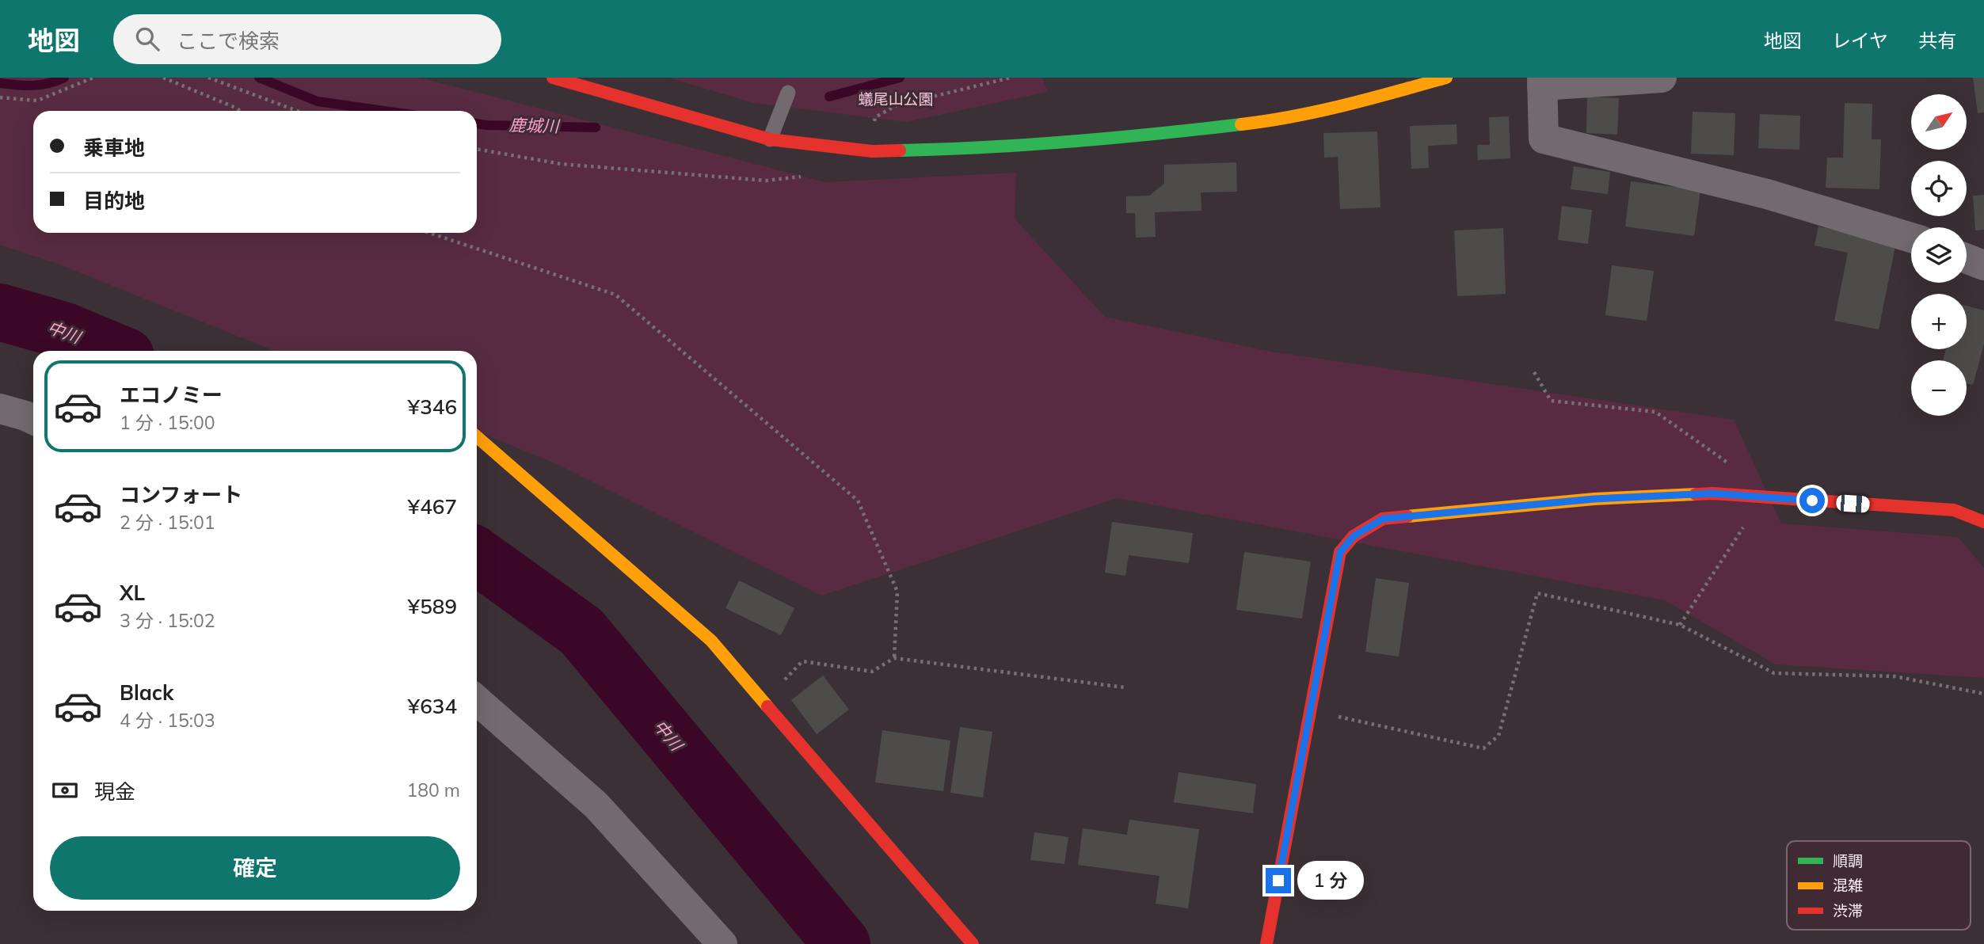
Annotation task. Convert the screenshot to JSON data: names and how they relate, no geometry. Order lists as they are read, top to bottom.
{
  "water": ["鹿城川", "中川"],
  "parks": ["蟻尾山公園"],
  "legend": ["順調", "混雑", "渋滞"],
  "north": "top right",
  "page": {
    "header": "地図",
    "search": "ここで検索",
    "nav": ["地図", "レイヤ", "共有"],
    "map_buttons": ["+", "−"],
    "banner": ["乗車地", "目的地"],
    "list": [
      {
        "name": "エコノミー",
        "note": "1 分 · 15:00",
        "value": "¥346"
      },
      {
        "name": "コンフォート",
        "note": "2 分 · 15:01",
        "value": "¥467"
      },
      {
        "name": "XL",
        "note": "3 分 · 15:02",
        "value": "¥589"
      },
      {
        "name": "Black",
        "note": "4 分 · 15:03",
        "value": "¥634"
      }
    ],
    "pay": ["現金", "180 m"],
    "buttons": "確定",
    "bubble": "1 分"
  }
}
